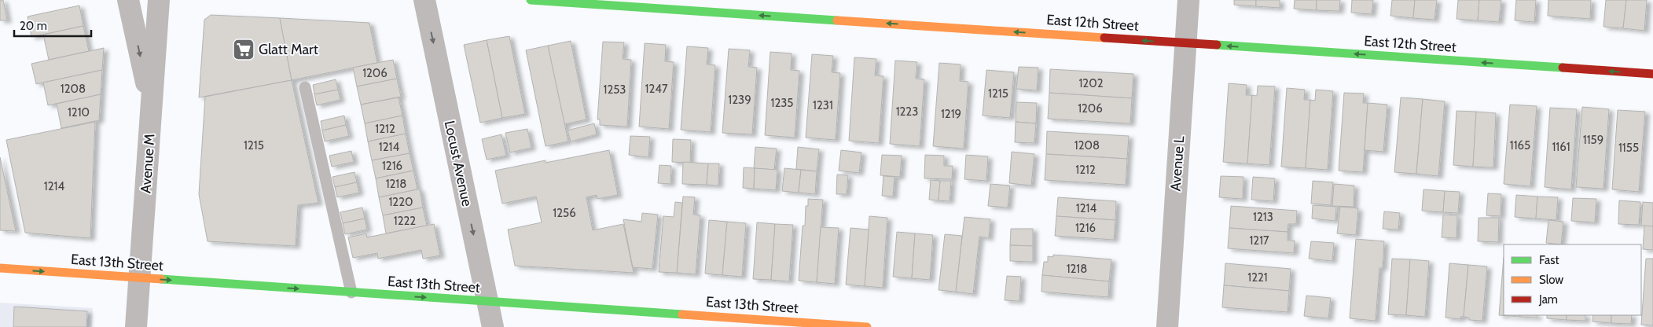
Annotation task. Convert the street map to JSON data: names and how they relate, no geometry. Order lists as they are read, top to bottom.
{
  "streets": {
    "street": [
      "East 12th Street",
      "Avenue M",
      "Locust Avenue",
      "Avenue L",
      "East 13th Street"
    ]
  },
  "crossings": [
    ["East 12th Street", "Avenue L"],
    ["Avenue M", "East 13th Street"],
    ["Locust Avenue", "East 13th Street"]
  ],
  "one_way": ["East 12th Street", "Locust Avenue", "East 13th Street"],
  "places": {
    "supermarket": ["Glatt Mart"]
  },
  "house_numbers": [
    "1206",
    "1202",
    "1208",
    "1247",
    "1253",
    "1215",
    "1239",
    "1235",
    "1231",
    "1206",
    "1223",
    "1210",
    "1219",
    "1212",
    "1159",
    "1215",
    "1208",
    "1165",
    "1214",
    "1161",
    "1155",
    "1216",
    "1212",
    "1218",
    "1214",
    "1220",
    "1214",
    "1256",
    "1213",
    "1222",
    "1216",
    "1217",
    "1218",
    "1221"
  ],
  "legend": ["Fast", "Slow", "Jam"],
  "scale_bar": "20 m"
}
